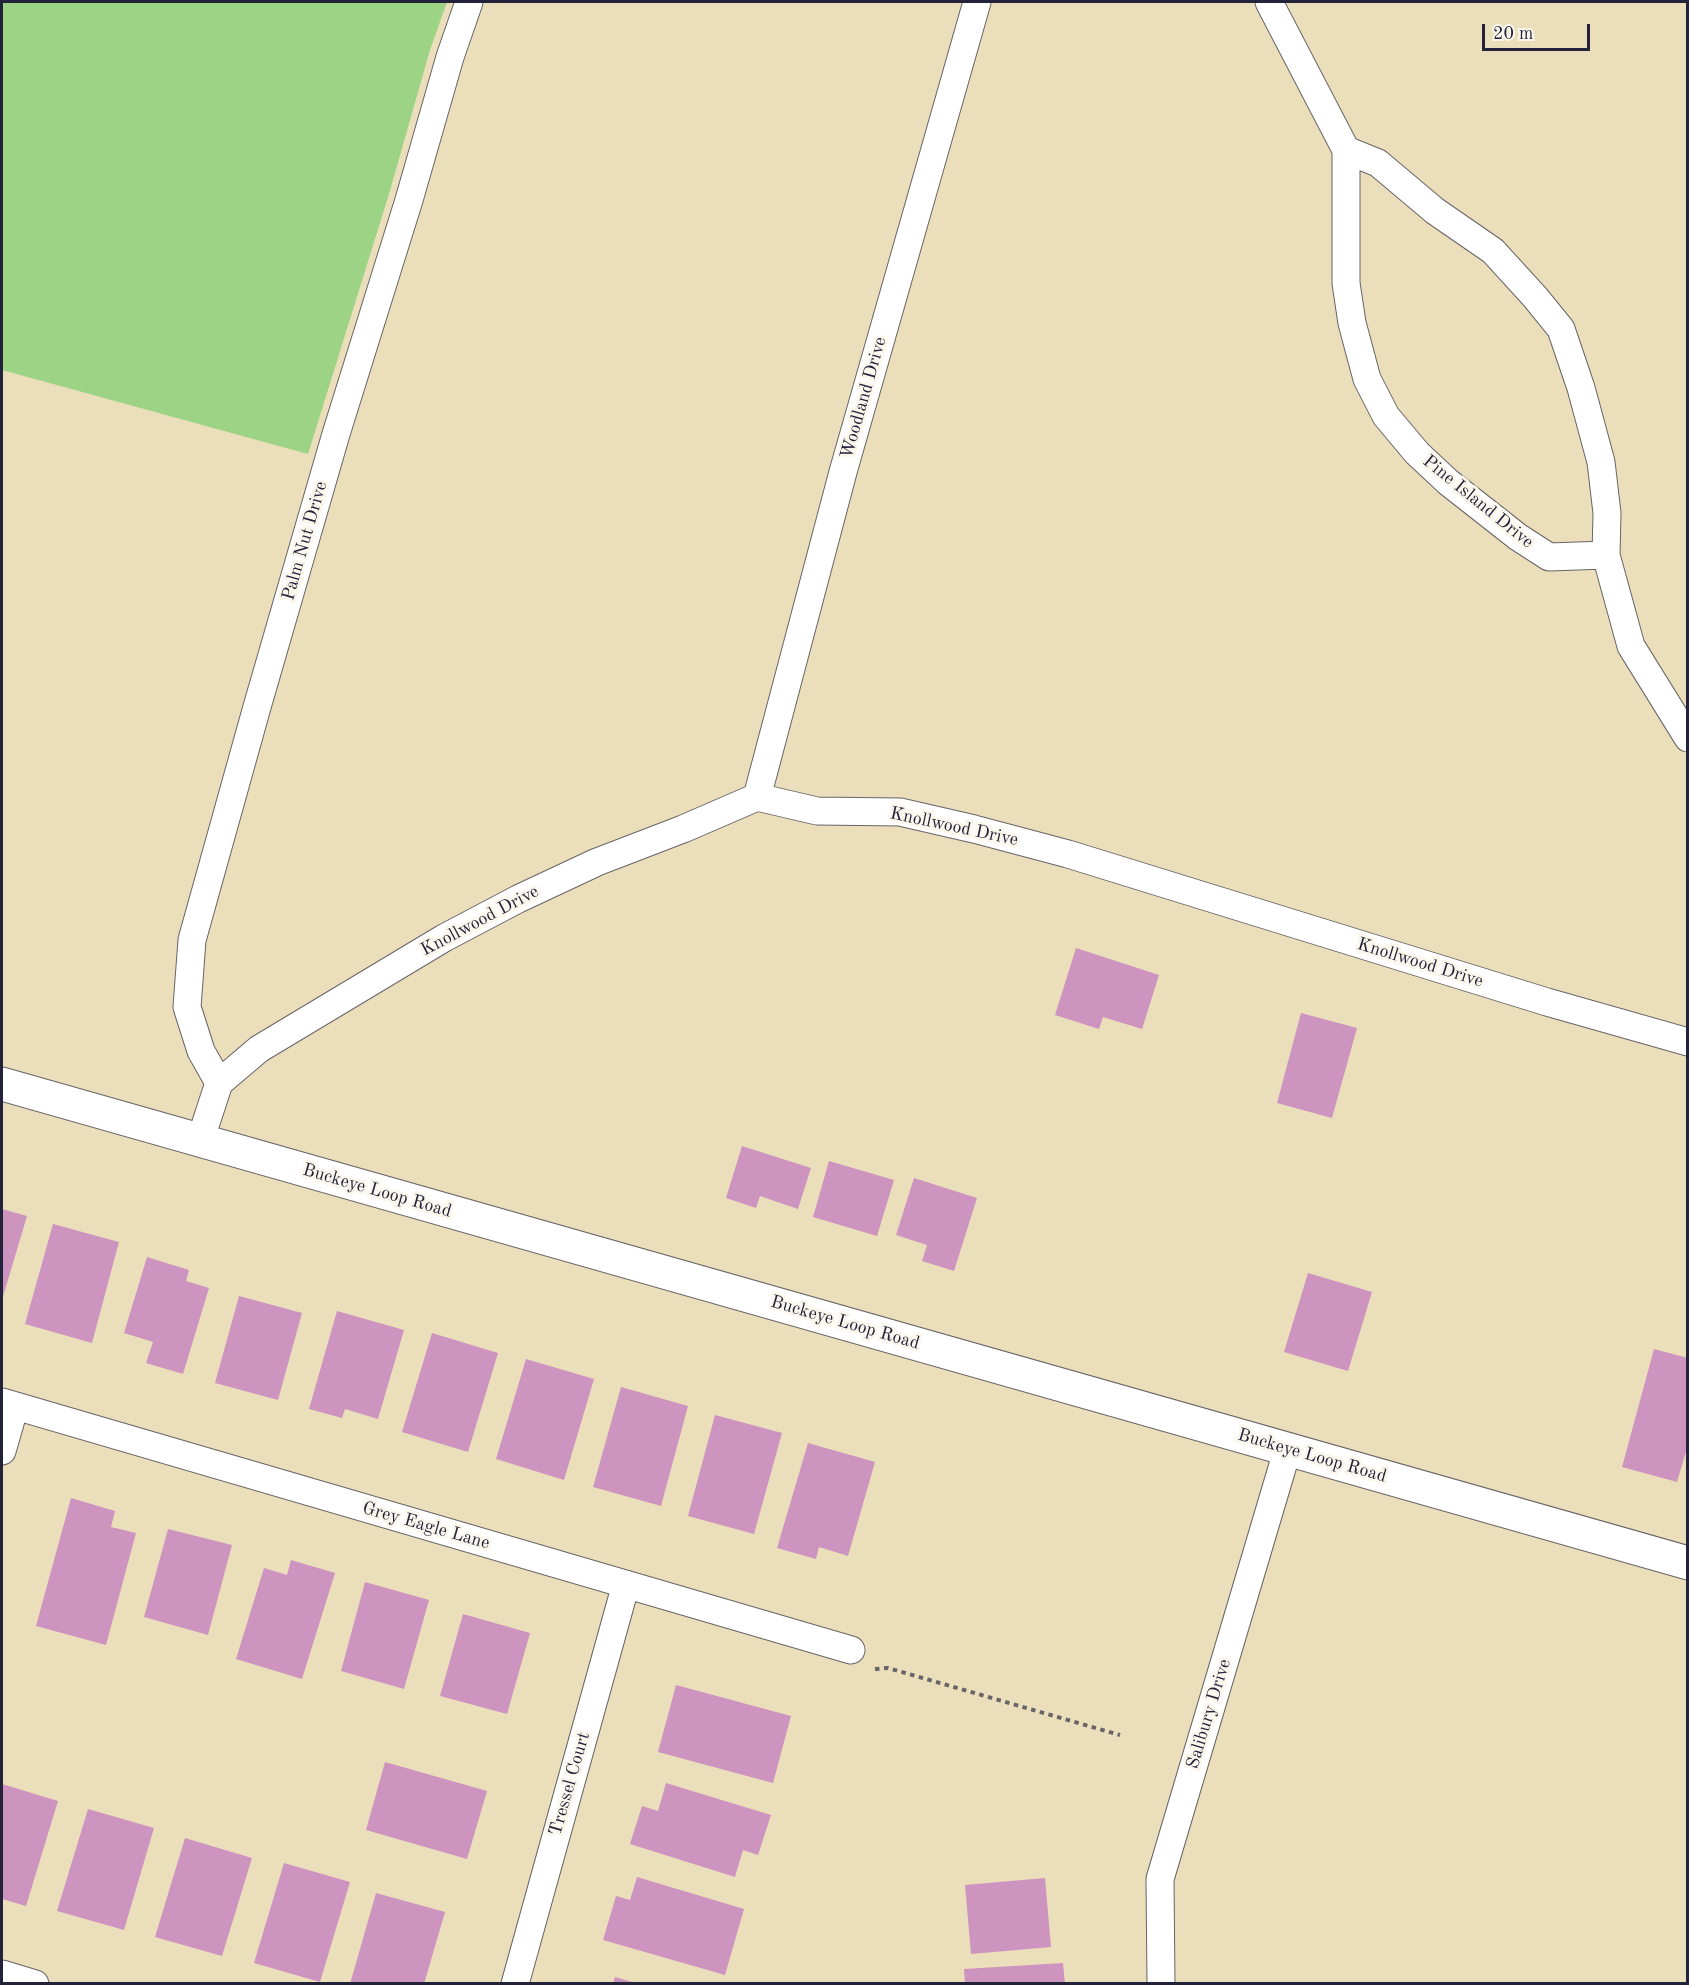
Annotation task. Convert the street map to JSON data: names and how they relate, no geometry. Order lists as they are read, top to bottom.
{
  "streets": {
    "street": [
      "Woodland Drive",
      "Pine Island Drive",
      "Palm Nut Drive",
      "Knollwood Drive",
      "Buckeye Loop Road",
      "Grey Eagle Lane",
      "Salibury Drive",
      "Tressel Court"
    ]
  },
  "crossings": [
    ["Woodland Drive", "Knollwood Drive"],
    ["Palm Nut Drive", "Knollwood Drive"],
    ["Buckeye Loop Road", "Salibury Drive"],
    ["Grey Eagle Lane", "Tressel Court"]
  ],
  "scale_bar": "20 m"
}
